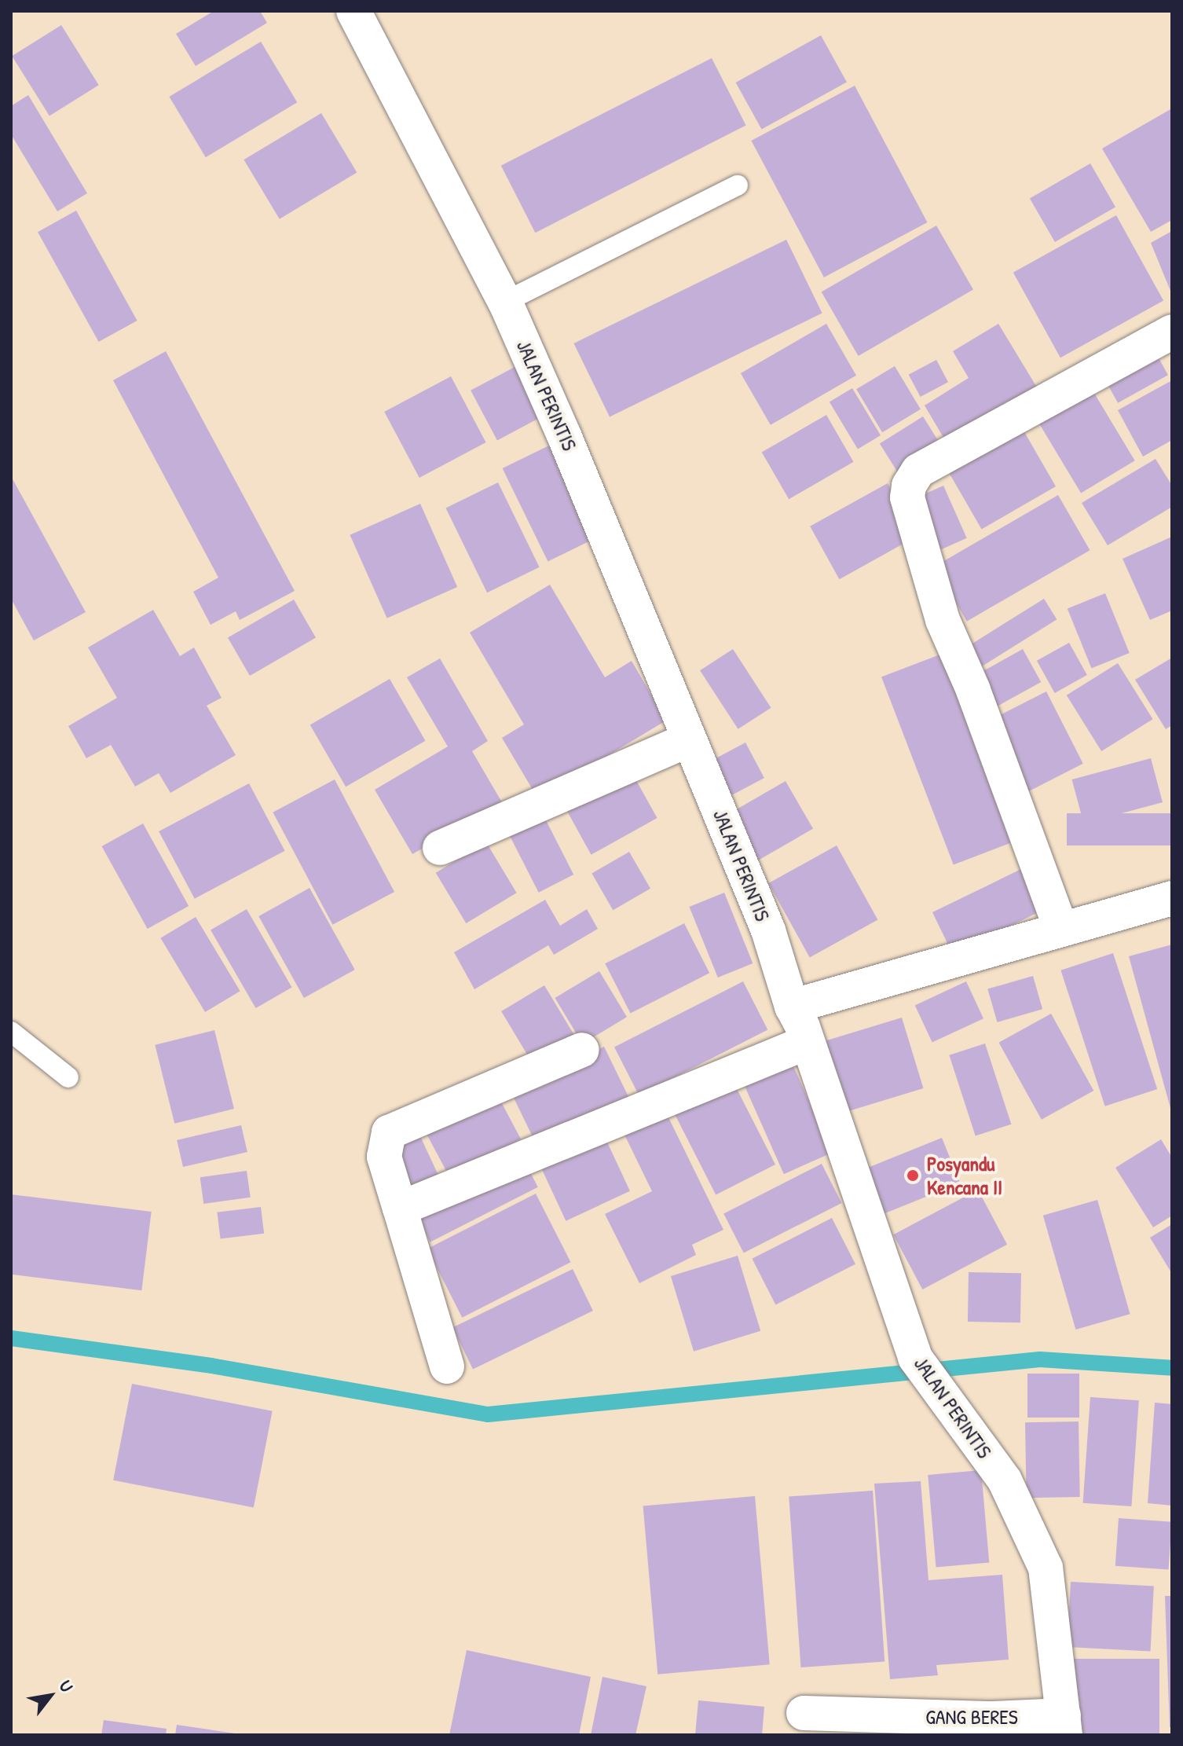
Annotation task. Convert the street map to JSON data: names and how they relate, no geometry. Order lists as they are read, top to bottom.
{
  "streets": {
    "street": ["JALAN PERINTIS", "GANG BERES"]
  },
  "crossings": [
    ["JALAN PERINTIS", "GANG BERES"]
  ],
  "places": ["Posyandu Kencana II"],
  "north": "top right"
}
